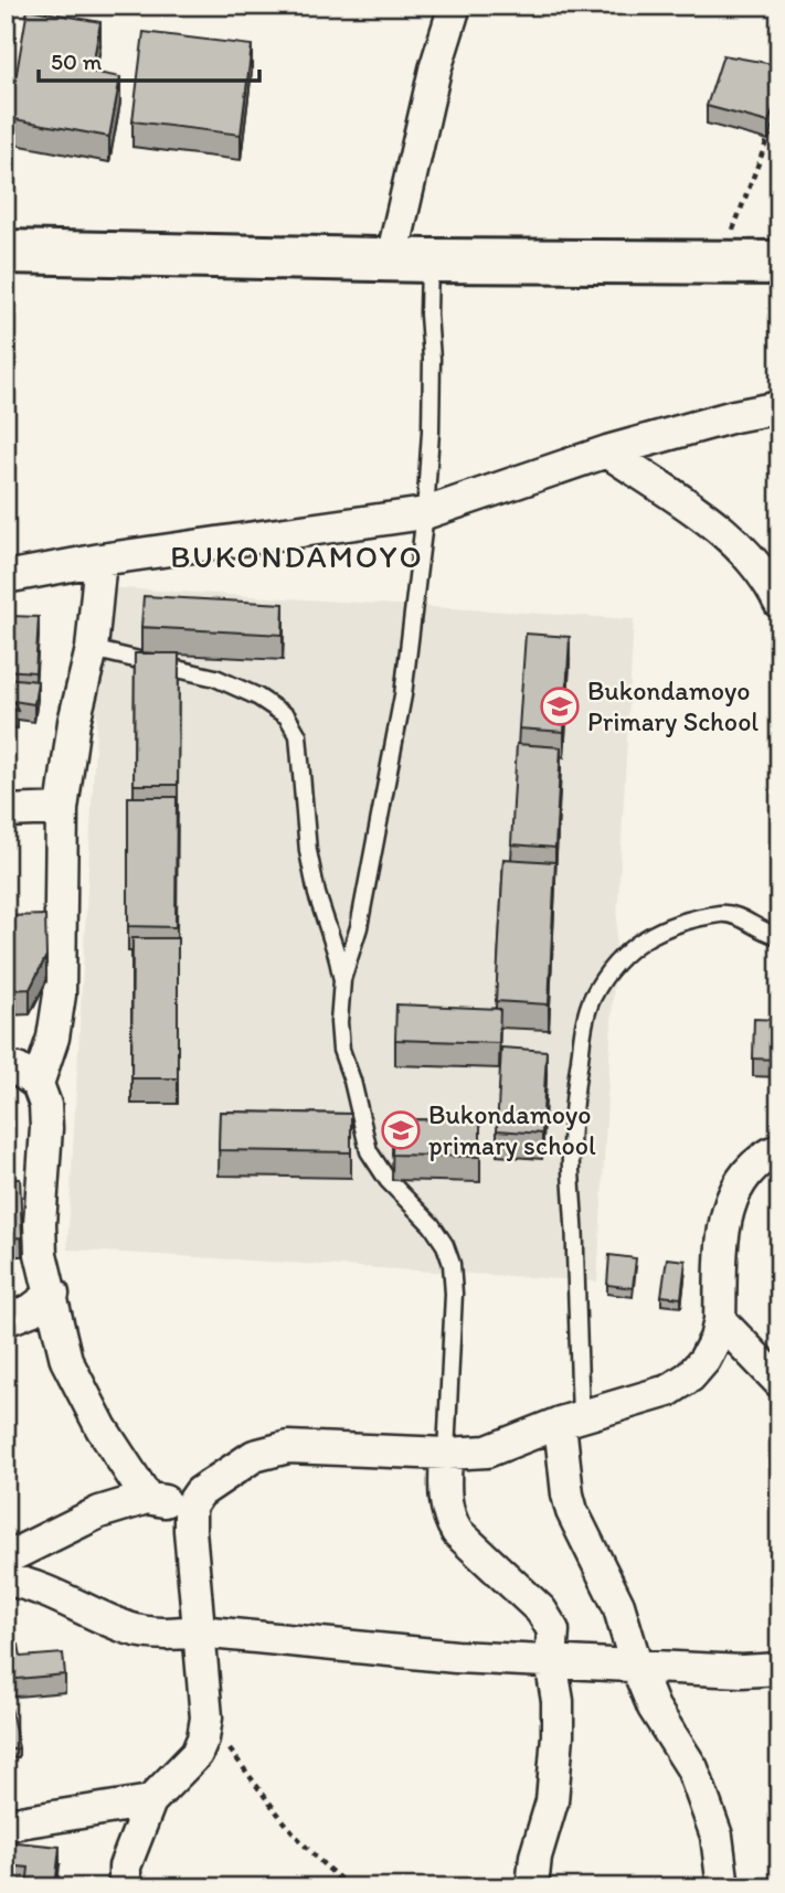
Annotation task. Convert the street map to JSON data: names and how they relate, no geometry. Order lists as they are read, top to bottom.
{
  "districts": ["BUKONDAMOYO"],
  "places": {
    "school or university": ["Bukondamoyo Primary School", "Bukondamoyo primary school"]
  },
  "scale_bar": "50 m"
}
